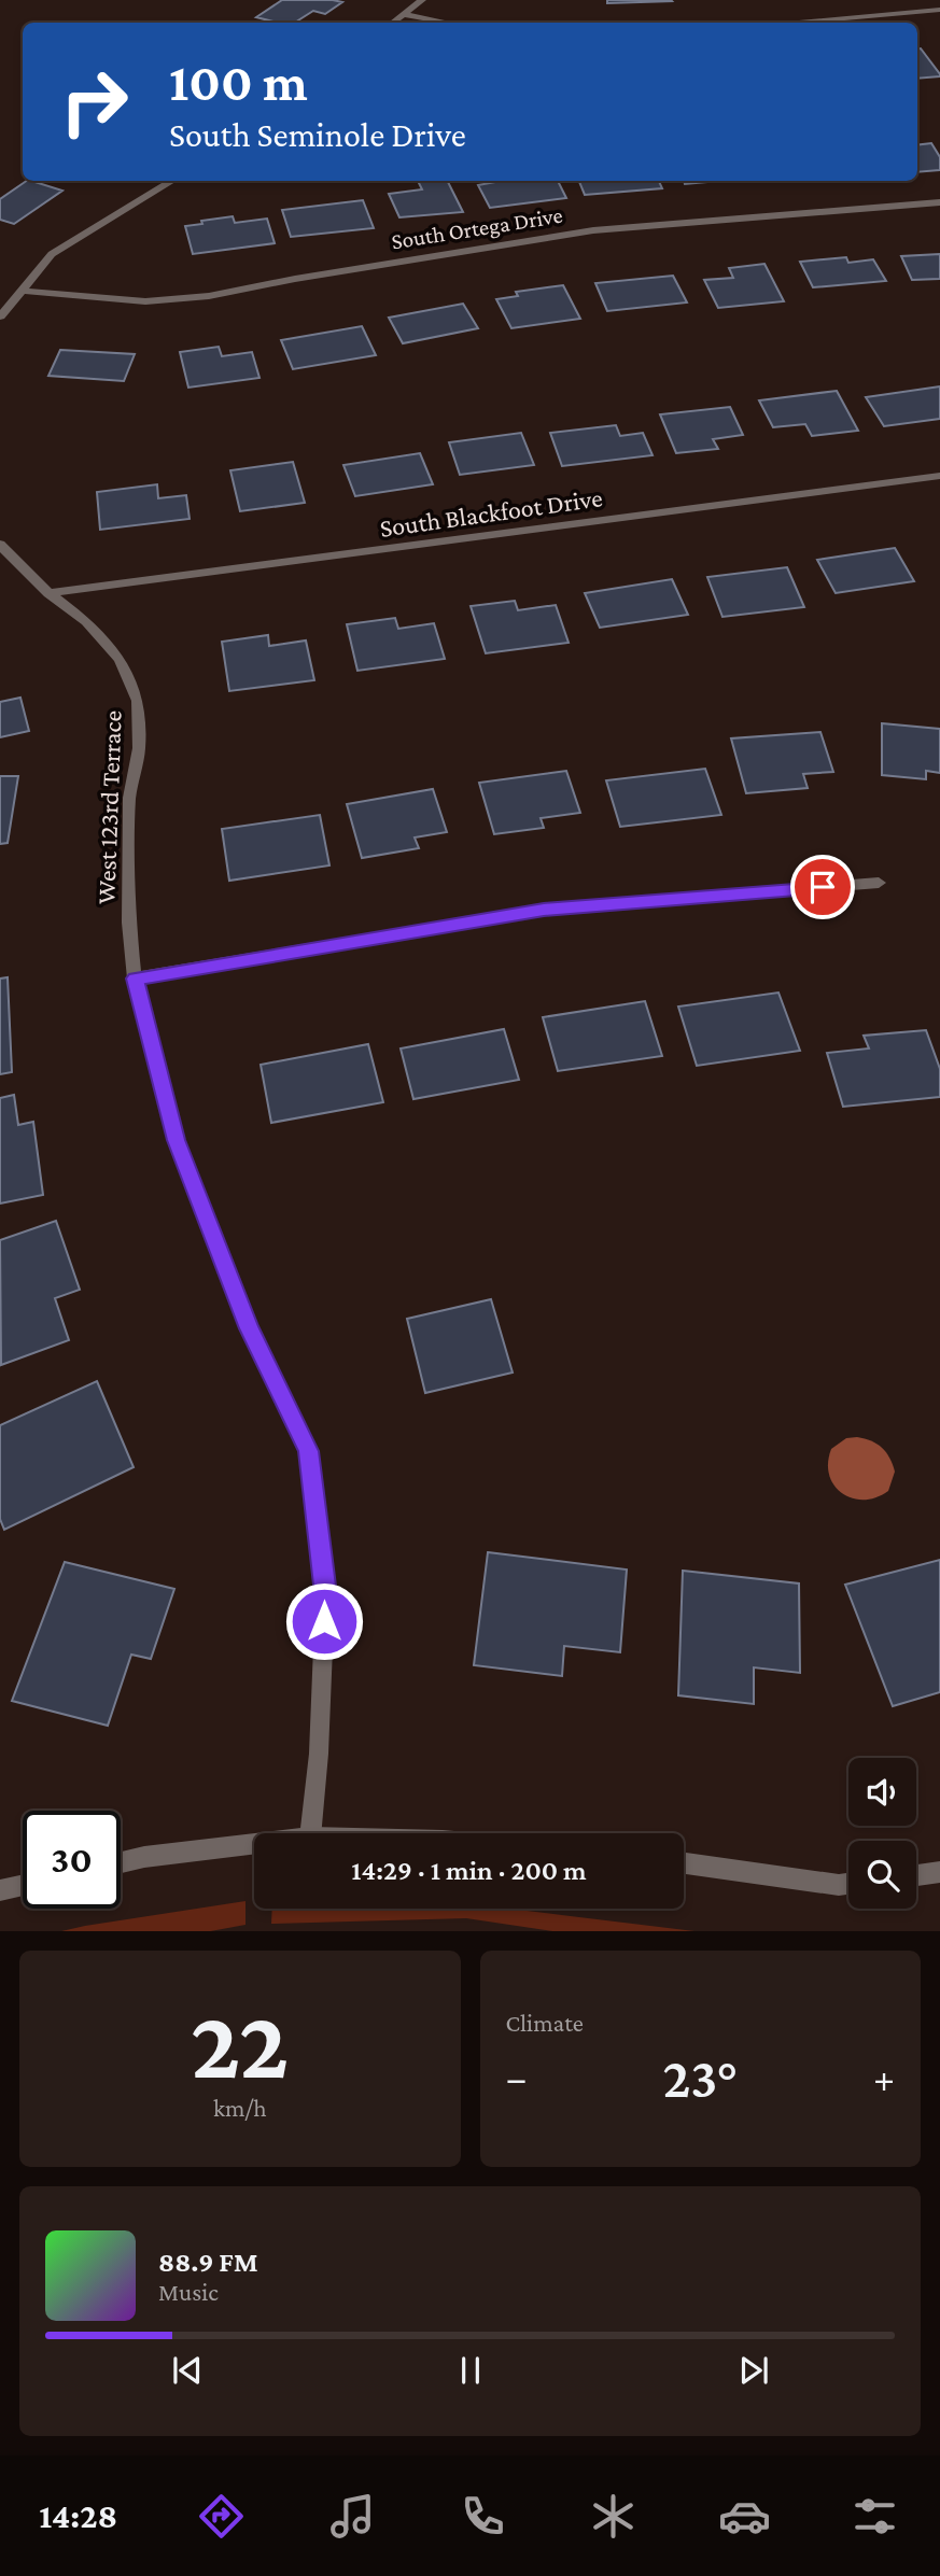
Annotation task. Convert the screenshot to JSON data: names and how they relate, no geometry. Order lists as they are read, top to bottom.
{
  "streets": {
    "street": ["South Ortega Drive", "South Blackfoot Drive", "West 123rd Terrace"]
  },
  "crossings": [
    ["South Blackfoot Drive", "West 123rd Terrace"]
  ],
  "page": {
    "turn": ["100 m", "South Seminole Drive"],
    "limit": "30",
    "trip": "14:29 · 1 min · 200 m",
    "tile": [
      ["22", "km/h"],
      "Climate"
    ],
    "heat": ["−", "23°", "+"],
    "song": ["88.9 FM", "Music"],
    "tabs": "14:28"
  }
}
